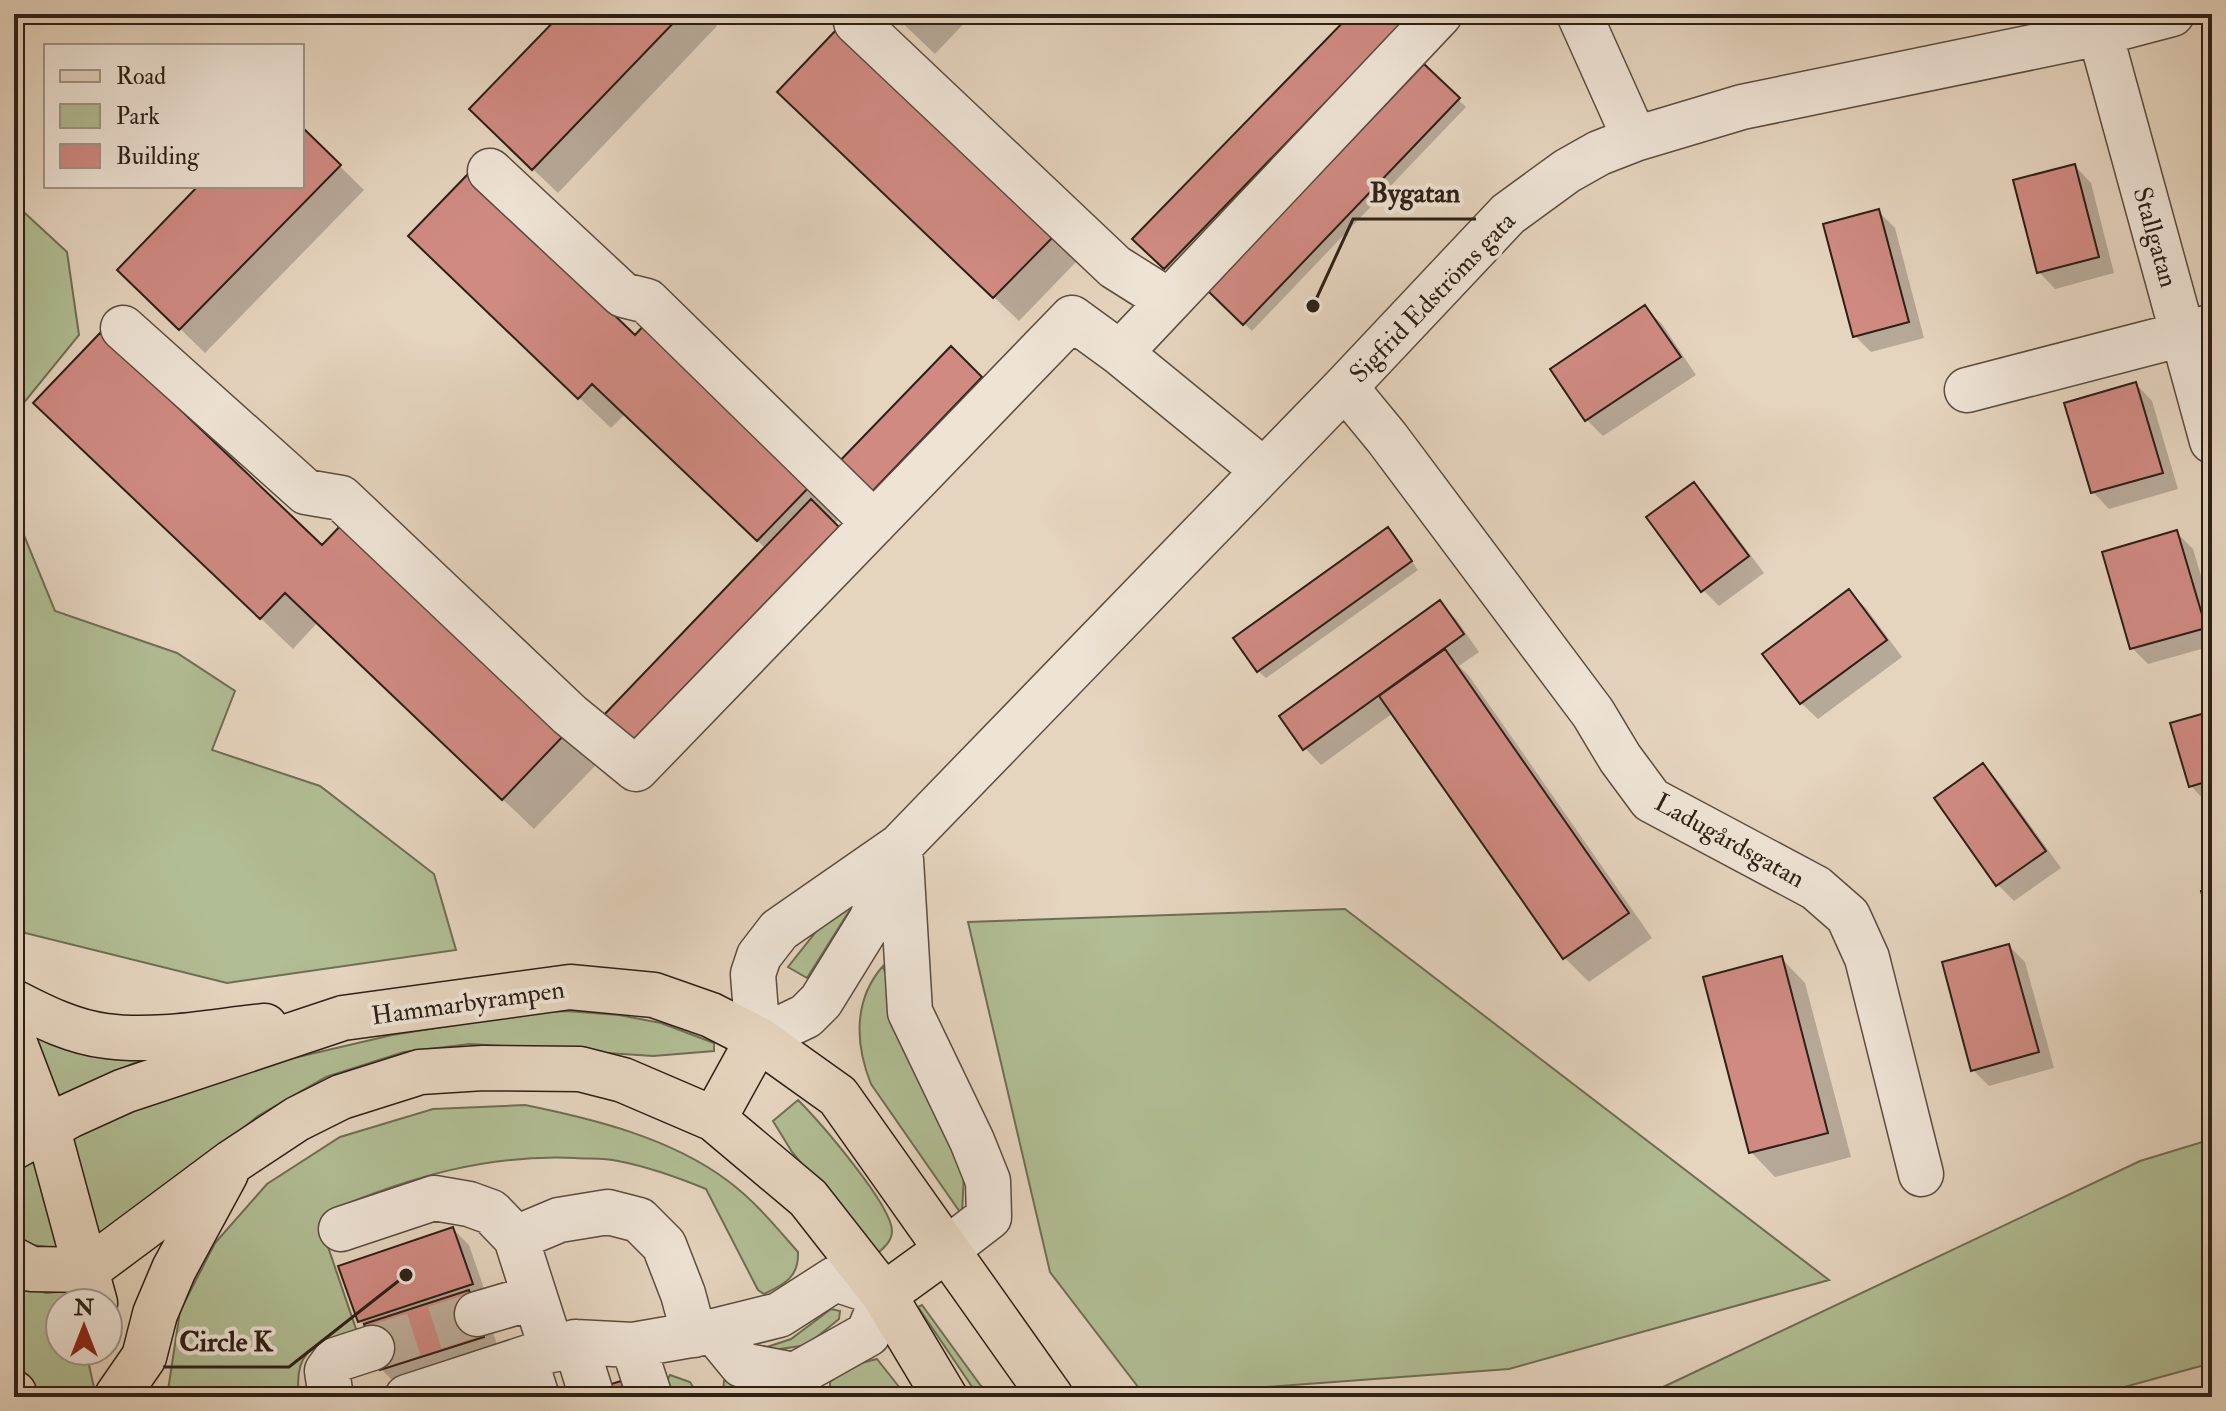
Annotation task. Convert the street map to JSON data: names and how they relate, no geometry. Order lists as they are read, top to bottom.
{
  "streets": {
    "main road": ["Hammarbyrampen"],
    "street": ["Stallgatan", "Sigfrid Edströms gata", "Ladugårdsgatan"]
  },
  "crossings": [
    ["Stallgatan", "Sigfrid Edströms gata"],
    ["Sigfrid Edströms gata", "Ladugårdsgatan"],
    ["Sigfrid Edströms gata", "Hammarbyrampen"]
  ],
  "places": ["Bygatan", "Circle K"],
  "legend": ["Road", "Park", "Building"],
  "north": "top"
}
